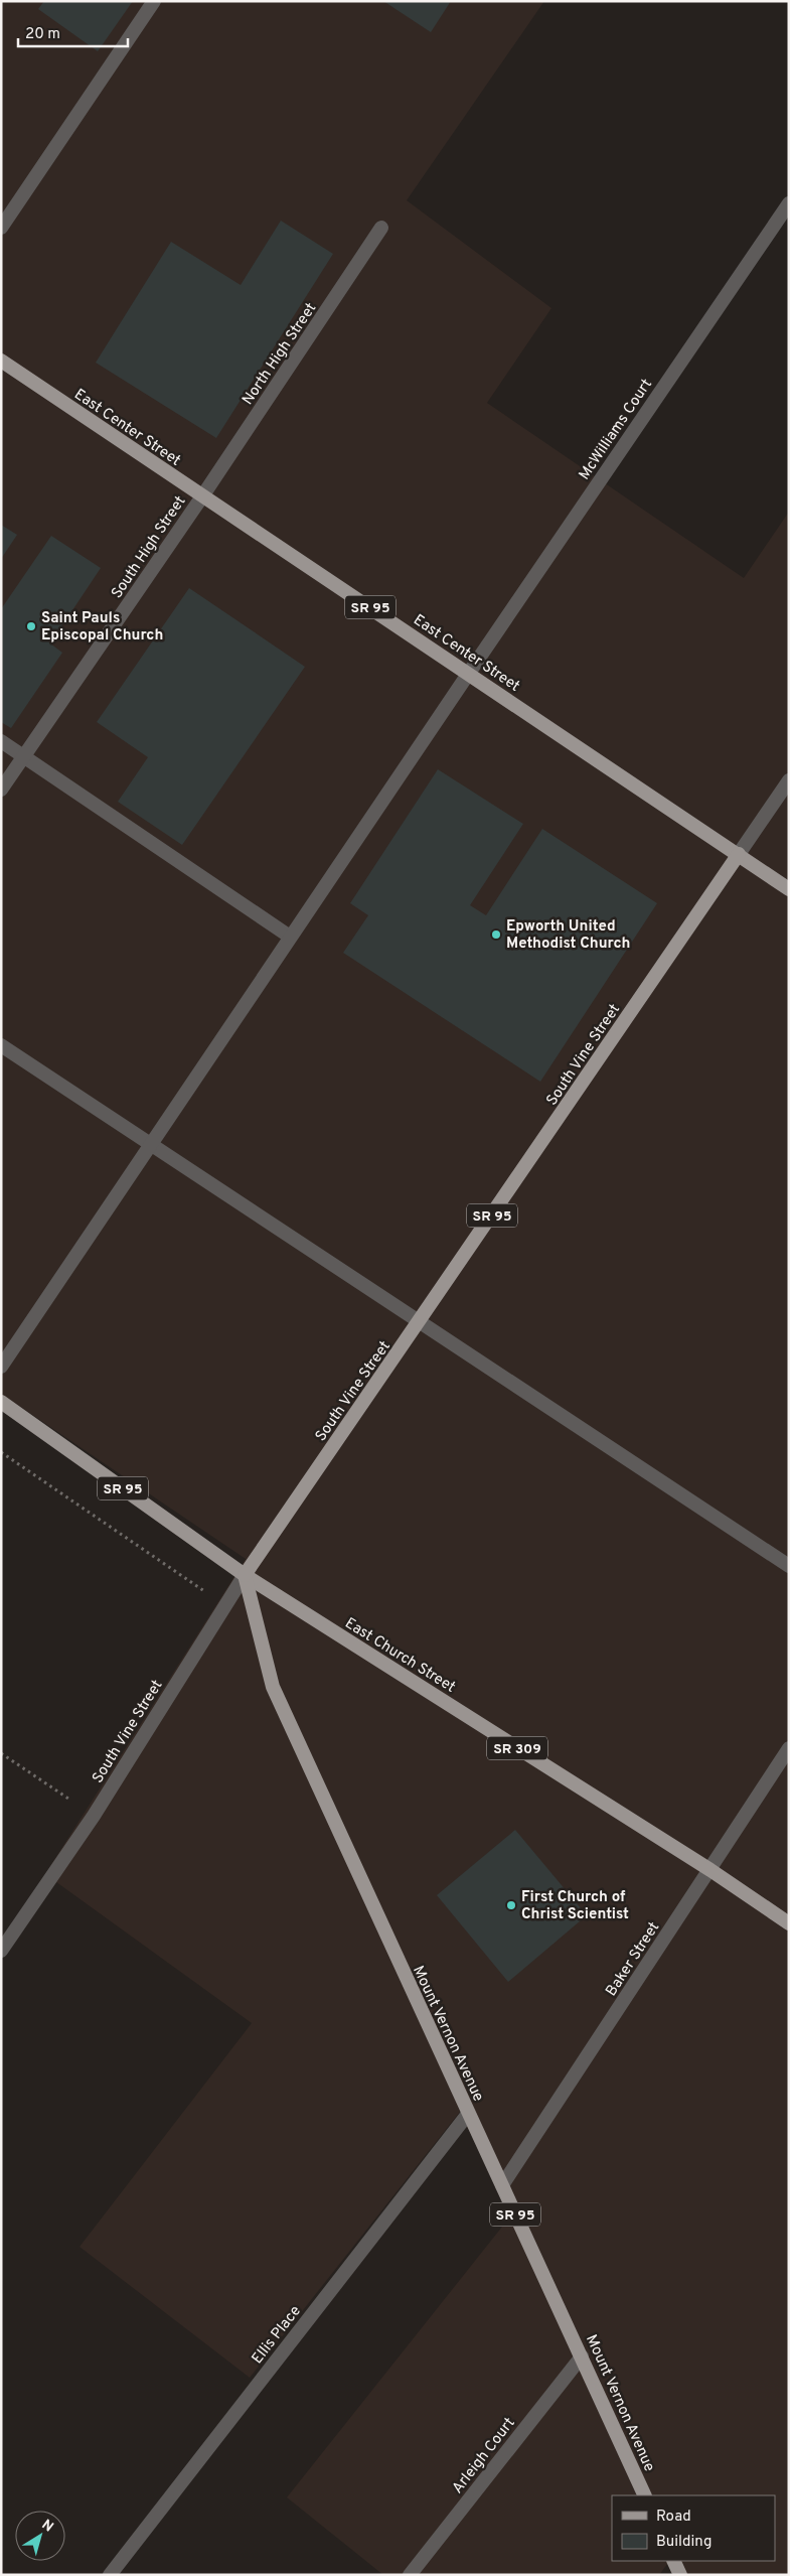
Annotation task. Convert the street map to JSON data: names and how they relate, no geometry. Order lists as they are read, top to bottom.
{
  "streets": {
    "main road": [
      "East Center Street",
      "SR 95",
      "South Vine Street",
      "East Church Street",
      "SR 309",
      "Mount Vernon Avenue"
    ],
    "street": [
      "North High Street",
      "McWilliams Court",
      "South High Street",
      "Baker Street",
      "Ellis Place",
      "Arleigh Court"
    ]
  },
  "crossings": [
    ["North High Street", "East Center Street"],
    ["North High Street", "South High Street"],
    ["East Center Street", "McWilliams Court"],
    ["East Center Street", "South High Street"],
    ["East Center Street", "South Vine Street"],
    ["South Vine Street", "East Church Street"],
    ["South Vine Street", "Mount Vernon Avenue"],
    ["East Church Street", "Baker Street"],
    ["East Church Street", "Mount Vernon Avenue"],
    ["Baker Street", "Mount Vernon Avenue"],
    ["Mount Vernon Avenue", "Ellis Place"],
    ["Mount Vernon Avenue", "Arleigh Court"]
  ],
  "places": ["Saint Pauls Episcopal Church", "Epworth United Methodist Church", "First Church of Christ Scientist"],
  "legend": ["Road", "Building"],
  "scale_bar": "20 m",
  "north": "top right"
}
